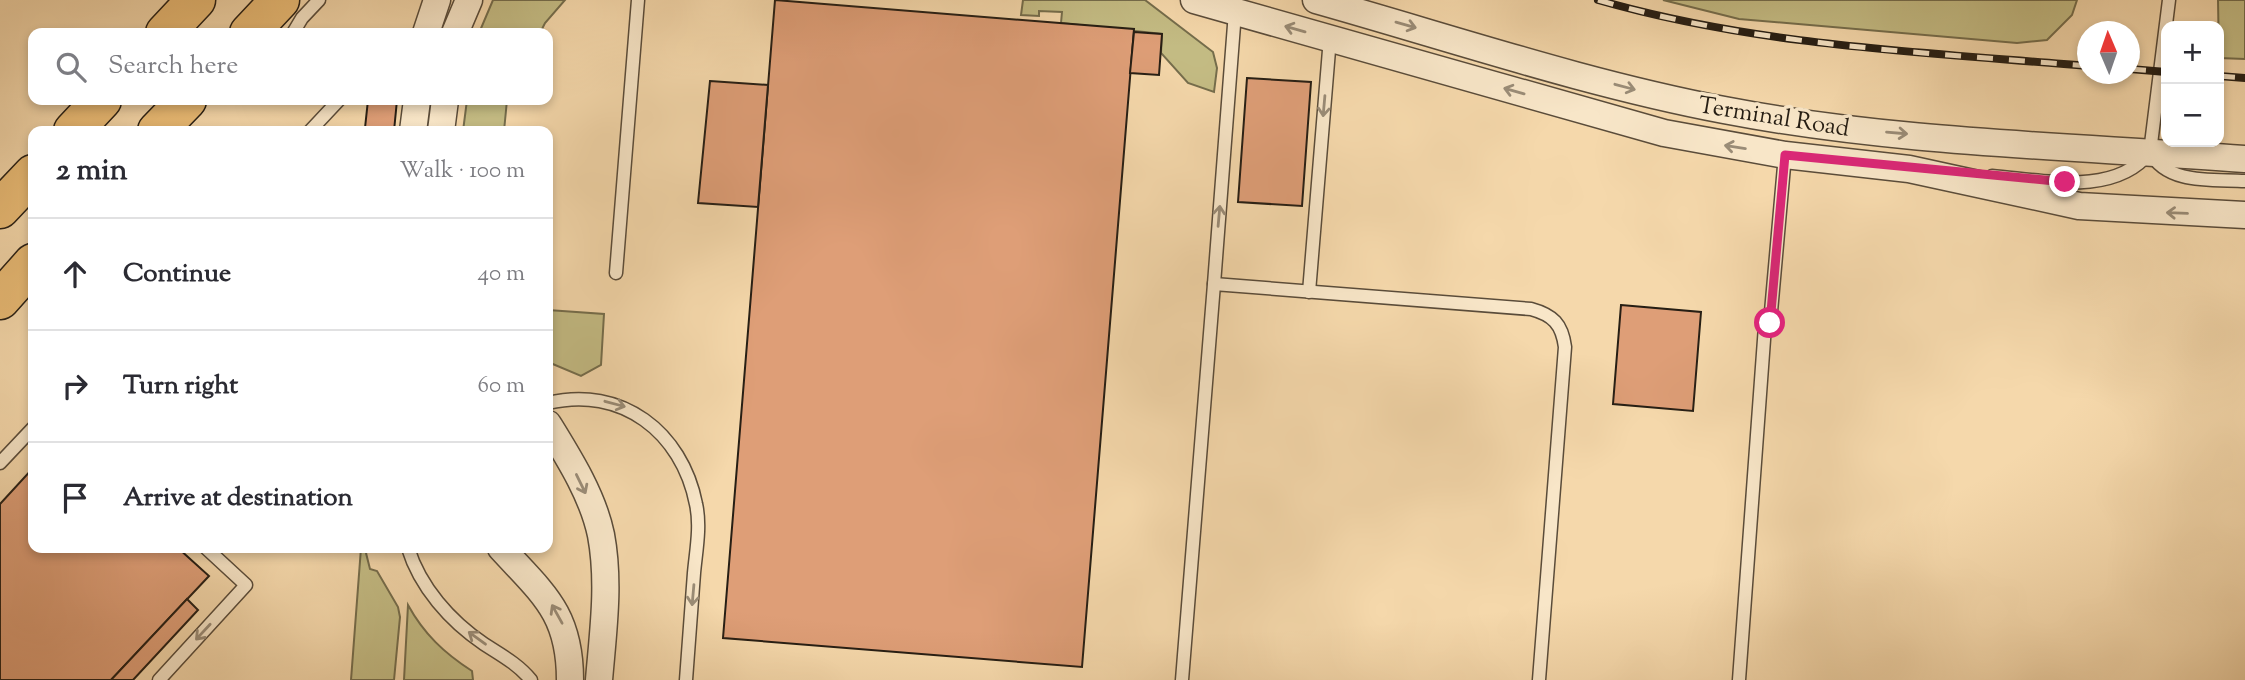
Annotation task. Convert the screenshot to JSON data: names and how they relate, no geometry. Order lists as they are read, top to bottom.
{
  "streets": {
    "street": ["Terminal Road"]
  },
  "north": "top",
  "page": {
    "map_buttons": ["+", "−"],
    "search": "Search here",
    "heading": ["2 min", "Walk · 100 m"],
    "list": [
      ["Continue", "40 m"],
      ["Turn right", "60 m"],
      "Arrive at destination"
    ]
  }
}
